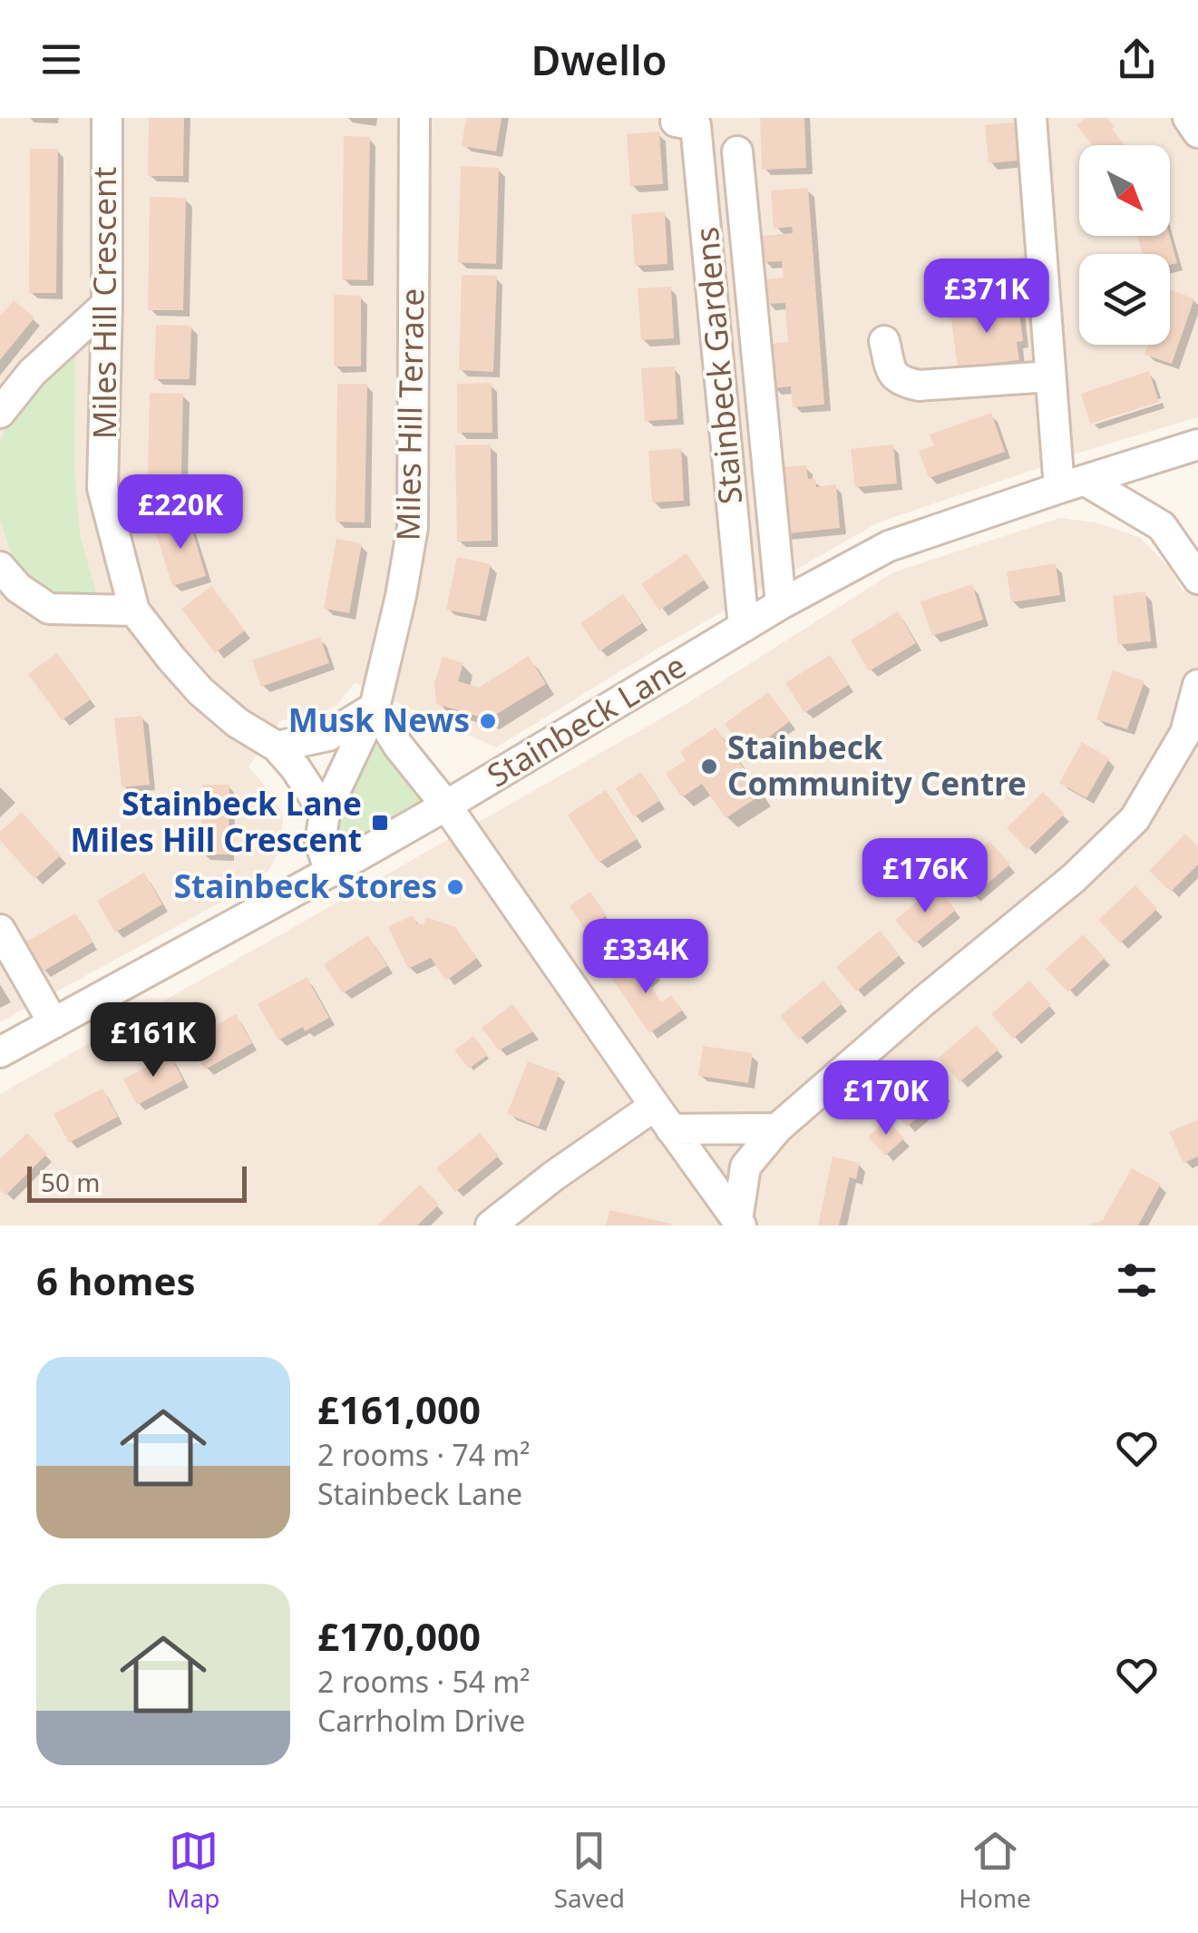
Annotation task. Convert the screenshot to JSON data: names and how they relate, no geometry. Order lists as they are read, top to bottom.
{
  "streets": {
    "street": [
      "Miles Hill Crescent",
      "Stainbeck Gardens",
      "Miles Hill Terrace",
      "Stainbeck Lane"
    ]
  },
  "crossings": [
    ["Miles Hill Crescent", "Miles Hill Terrace"],
    ["Stainbeck Gardens", "Stainbeck Lane"],
    ["Miles Hill Terrace", "Stainbeck Lane"]
  ],
  "places": {
    "other": ["Musk News", "Stainbeck Community Centre", "Stainbeck Stores"],
    "transit": ["Stainbeck Lane Miles Hill Crescent"]
  },
  "scale_bar": "50 m",
  "north": "bottom right",
  "page": {
    "header": "Dwello",
    "price": [
      "£371K",
      "£220K",
      "£176K",
      "£334K",
      "£161K",
      "£170K"
    ],
    "scale": "50 m",
    "heading": "6 homes",
    "list": [
      {
        "name": "£161,000",
        "note": "2 rooms · 74 m² · Stainbeck Lane"
      },
      {
        "name": "£170,000",
        "note": "2 rooms · 54 m² · Carrholm Drive"
      }
    ],
    "tabs": ["Map", "Saved", "Home"]
  }
}
